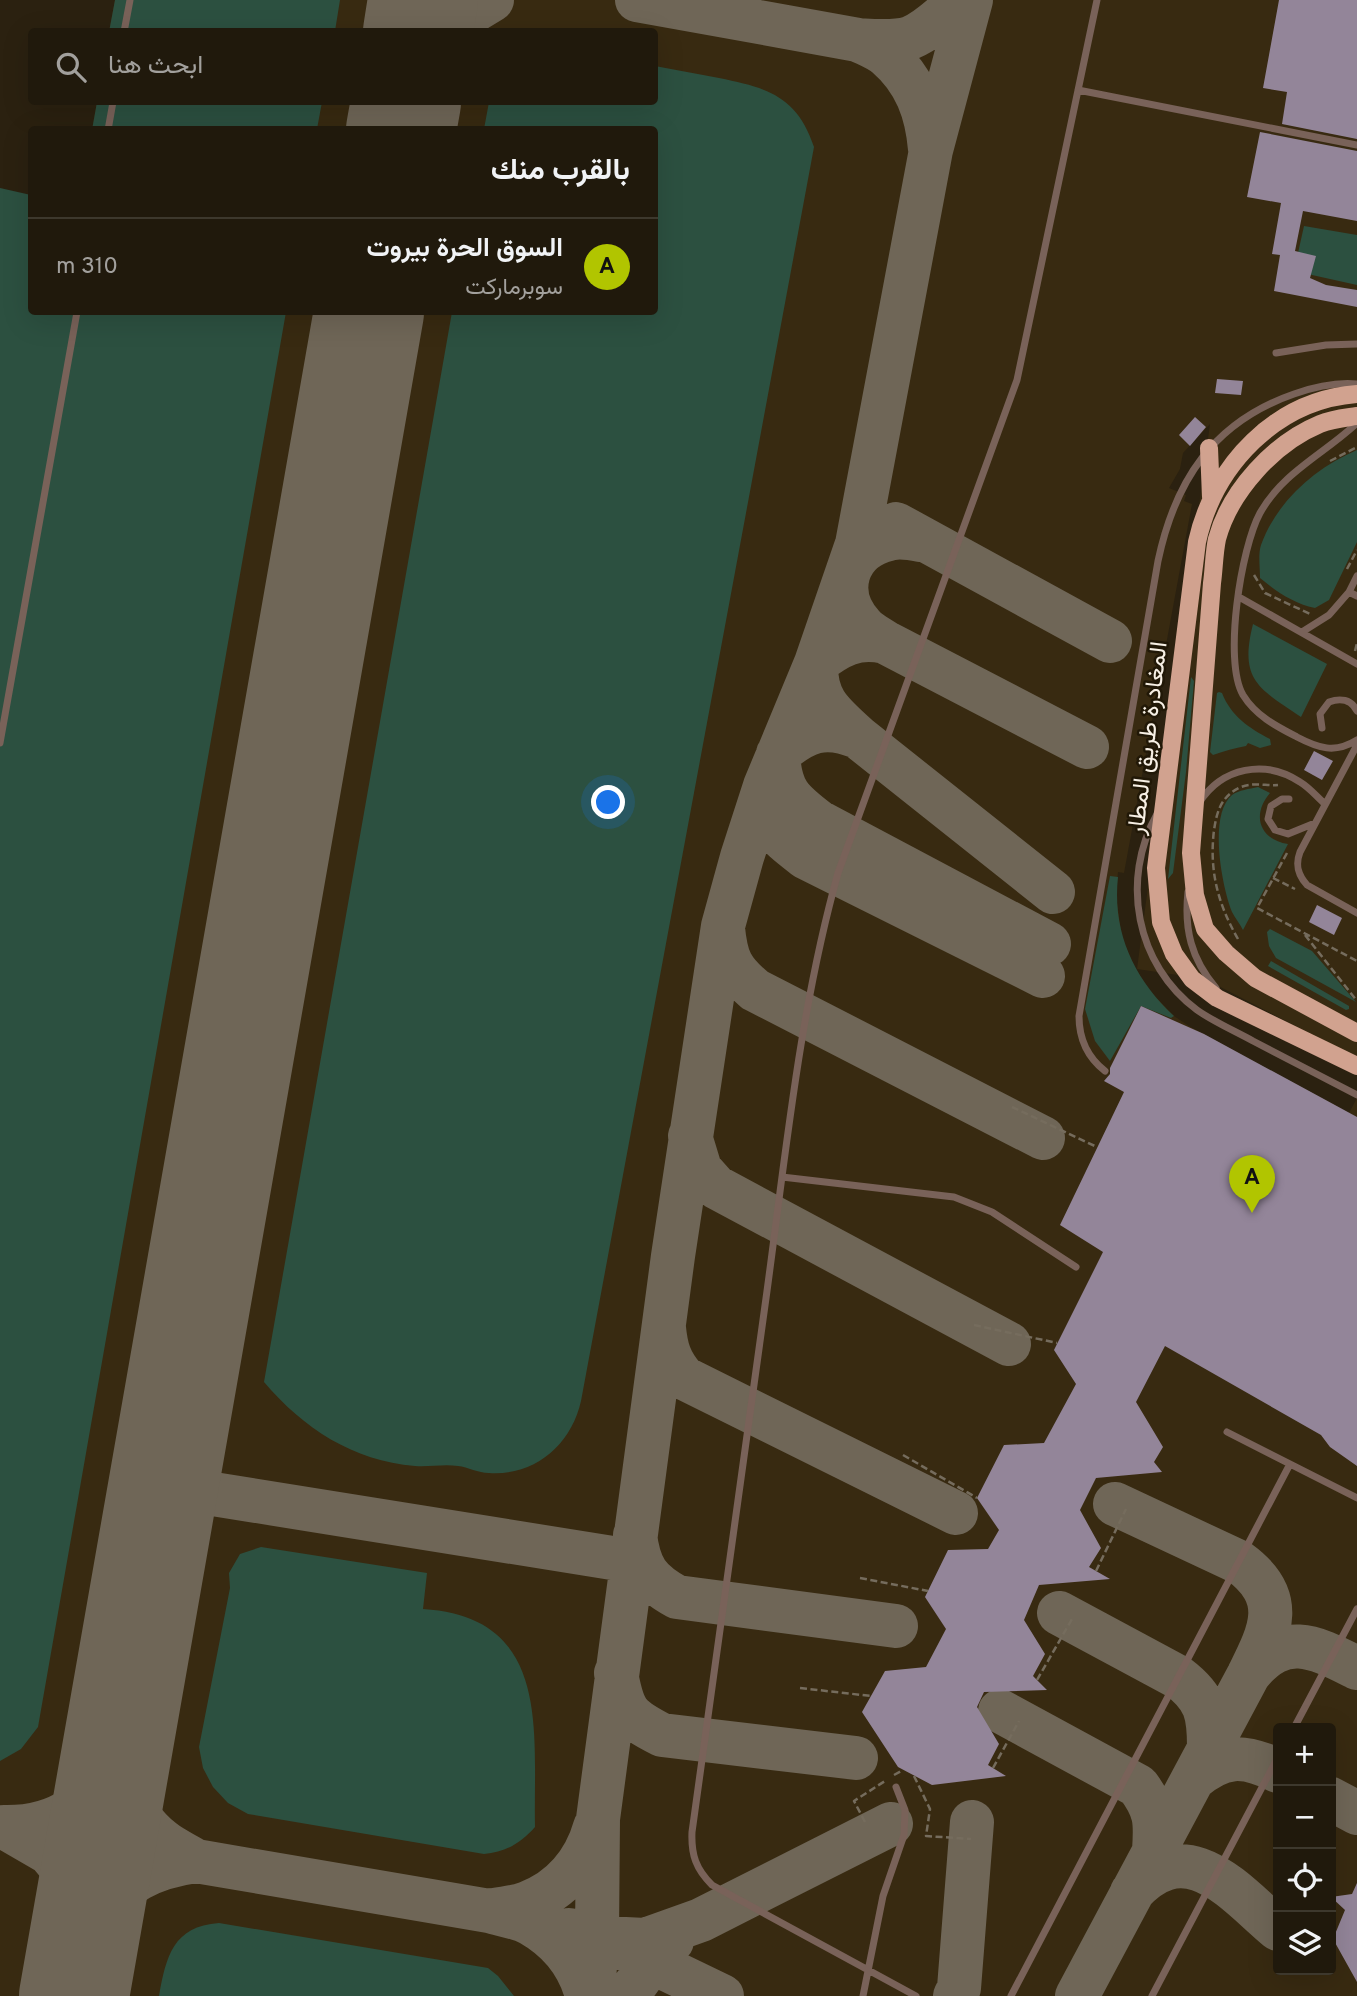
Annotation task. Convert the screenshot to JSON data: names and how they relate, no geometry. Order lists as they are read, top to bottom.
{
  "streets": {
    "main road": ["المغادرة طريق المطار"]
  },
  "page": {
    "search": "ابحث هنا",
    "heading": "بالقرب منك",
    "list": [
      {
        "mark": "A",
        "name": "السوق الحرة بيروت",
        "note": "سوبرماركت",
        "value": "310 m"
      }
    ],
    "pins": "A",
    "map_buttons": ["+", "−"]
  }
}
